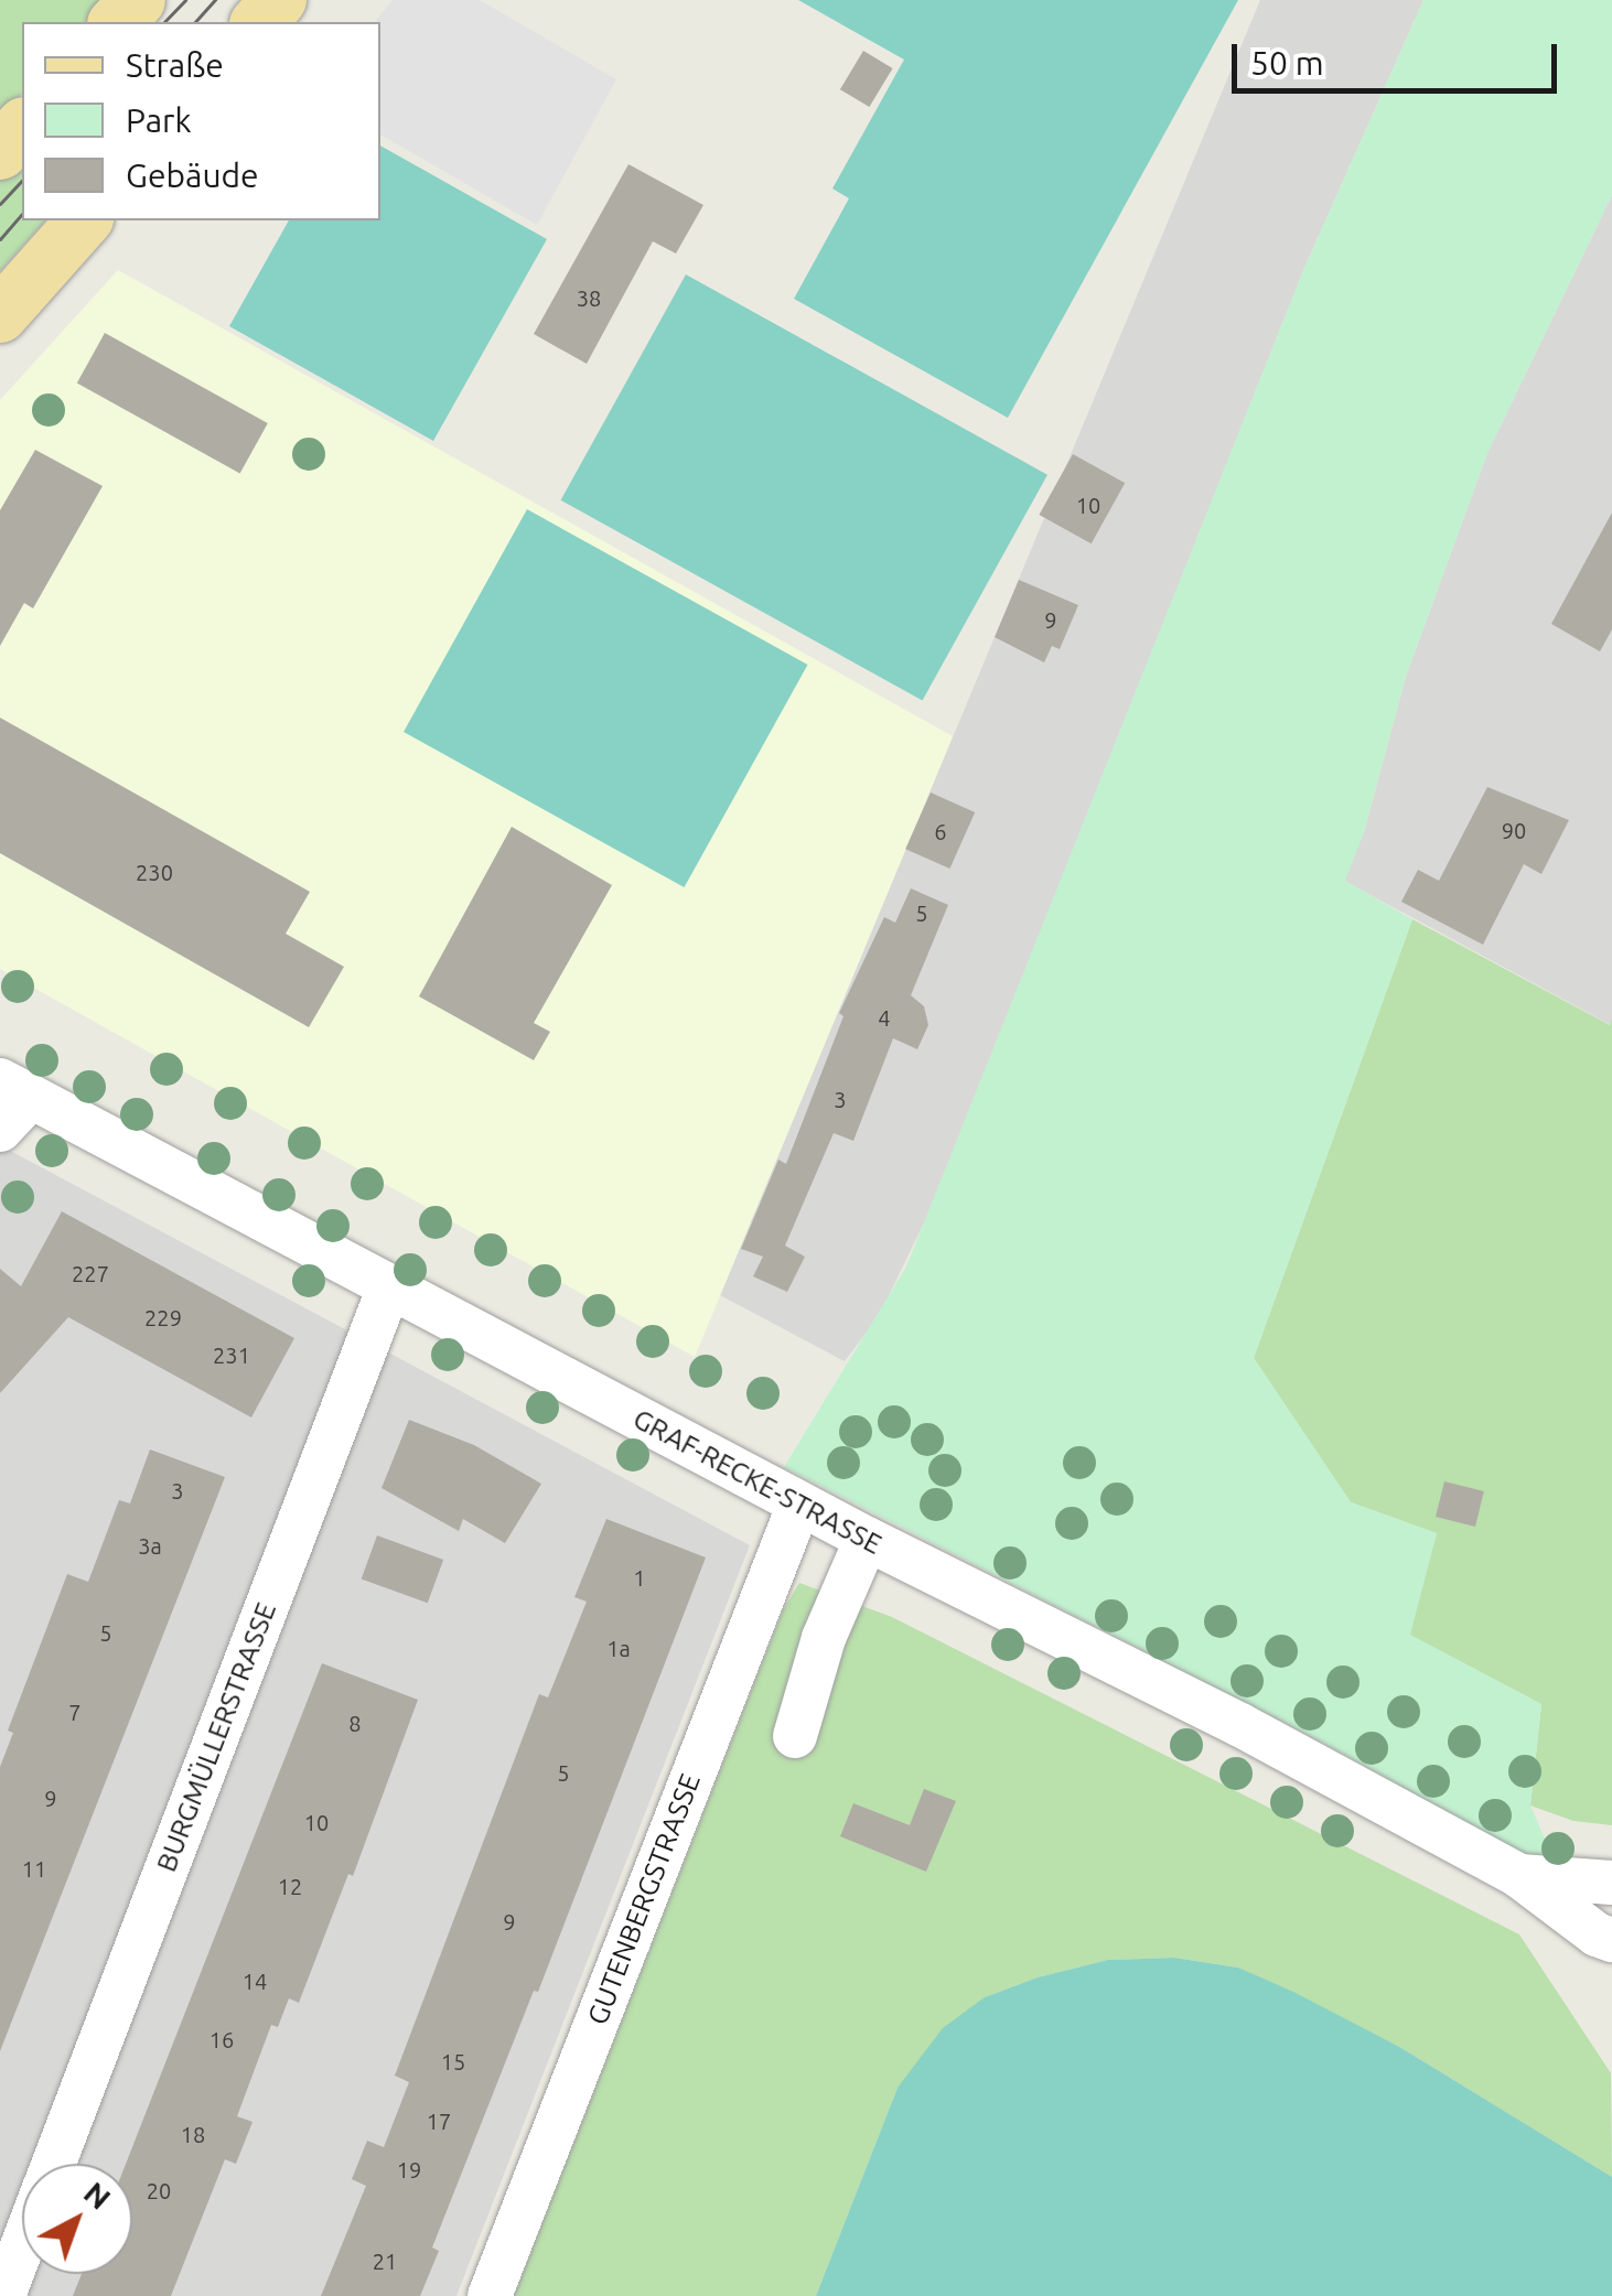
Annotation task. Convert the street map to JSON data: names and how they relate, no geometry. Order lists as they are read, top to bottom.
{
  "streets": {
    "street": ["GRAF-RECKE-STRASSE", "BURGMÜLLERSTRASSE", "GUTENBERGSTRASSE"]
  },
  "crossings": [
    ["GRAF-RECKE-STRASSE", "BURGMÜLLERSTRASSE"],
    ["GRAF-RECKE-STRASSE", "GUTENBERGSTRASSE"]
  ],
  "house_numbers": [
    "38",
    "10",
    "9",
    "90",
    "6",
    "230",
    "5",
    "4",
    "3",
    "227",
    "229",
    "231",
    "3",
    "3a",
    "1",
    "5",
    "1a",
    "7",
    "8",
    "5",
    "9",
    "10",
    "11",
    "12",
    "9",
    "14",
    "16",
    "15",
    "17",
    "18",
    "19",
    "20",
    "21"
  ],
  "legend": ["Straße", "Park", "Gebäude"],
  "scale_bar": "50 m",
  "north": "top right"
}
